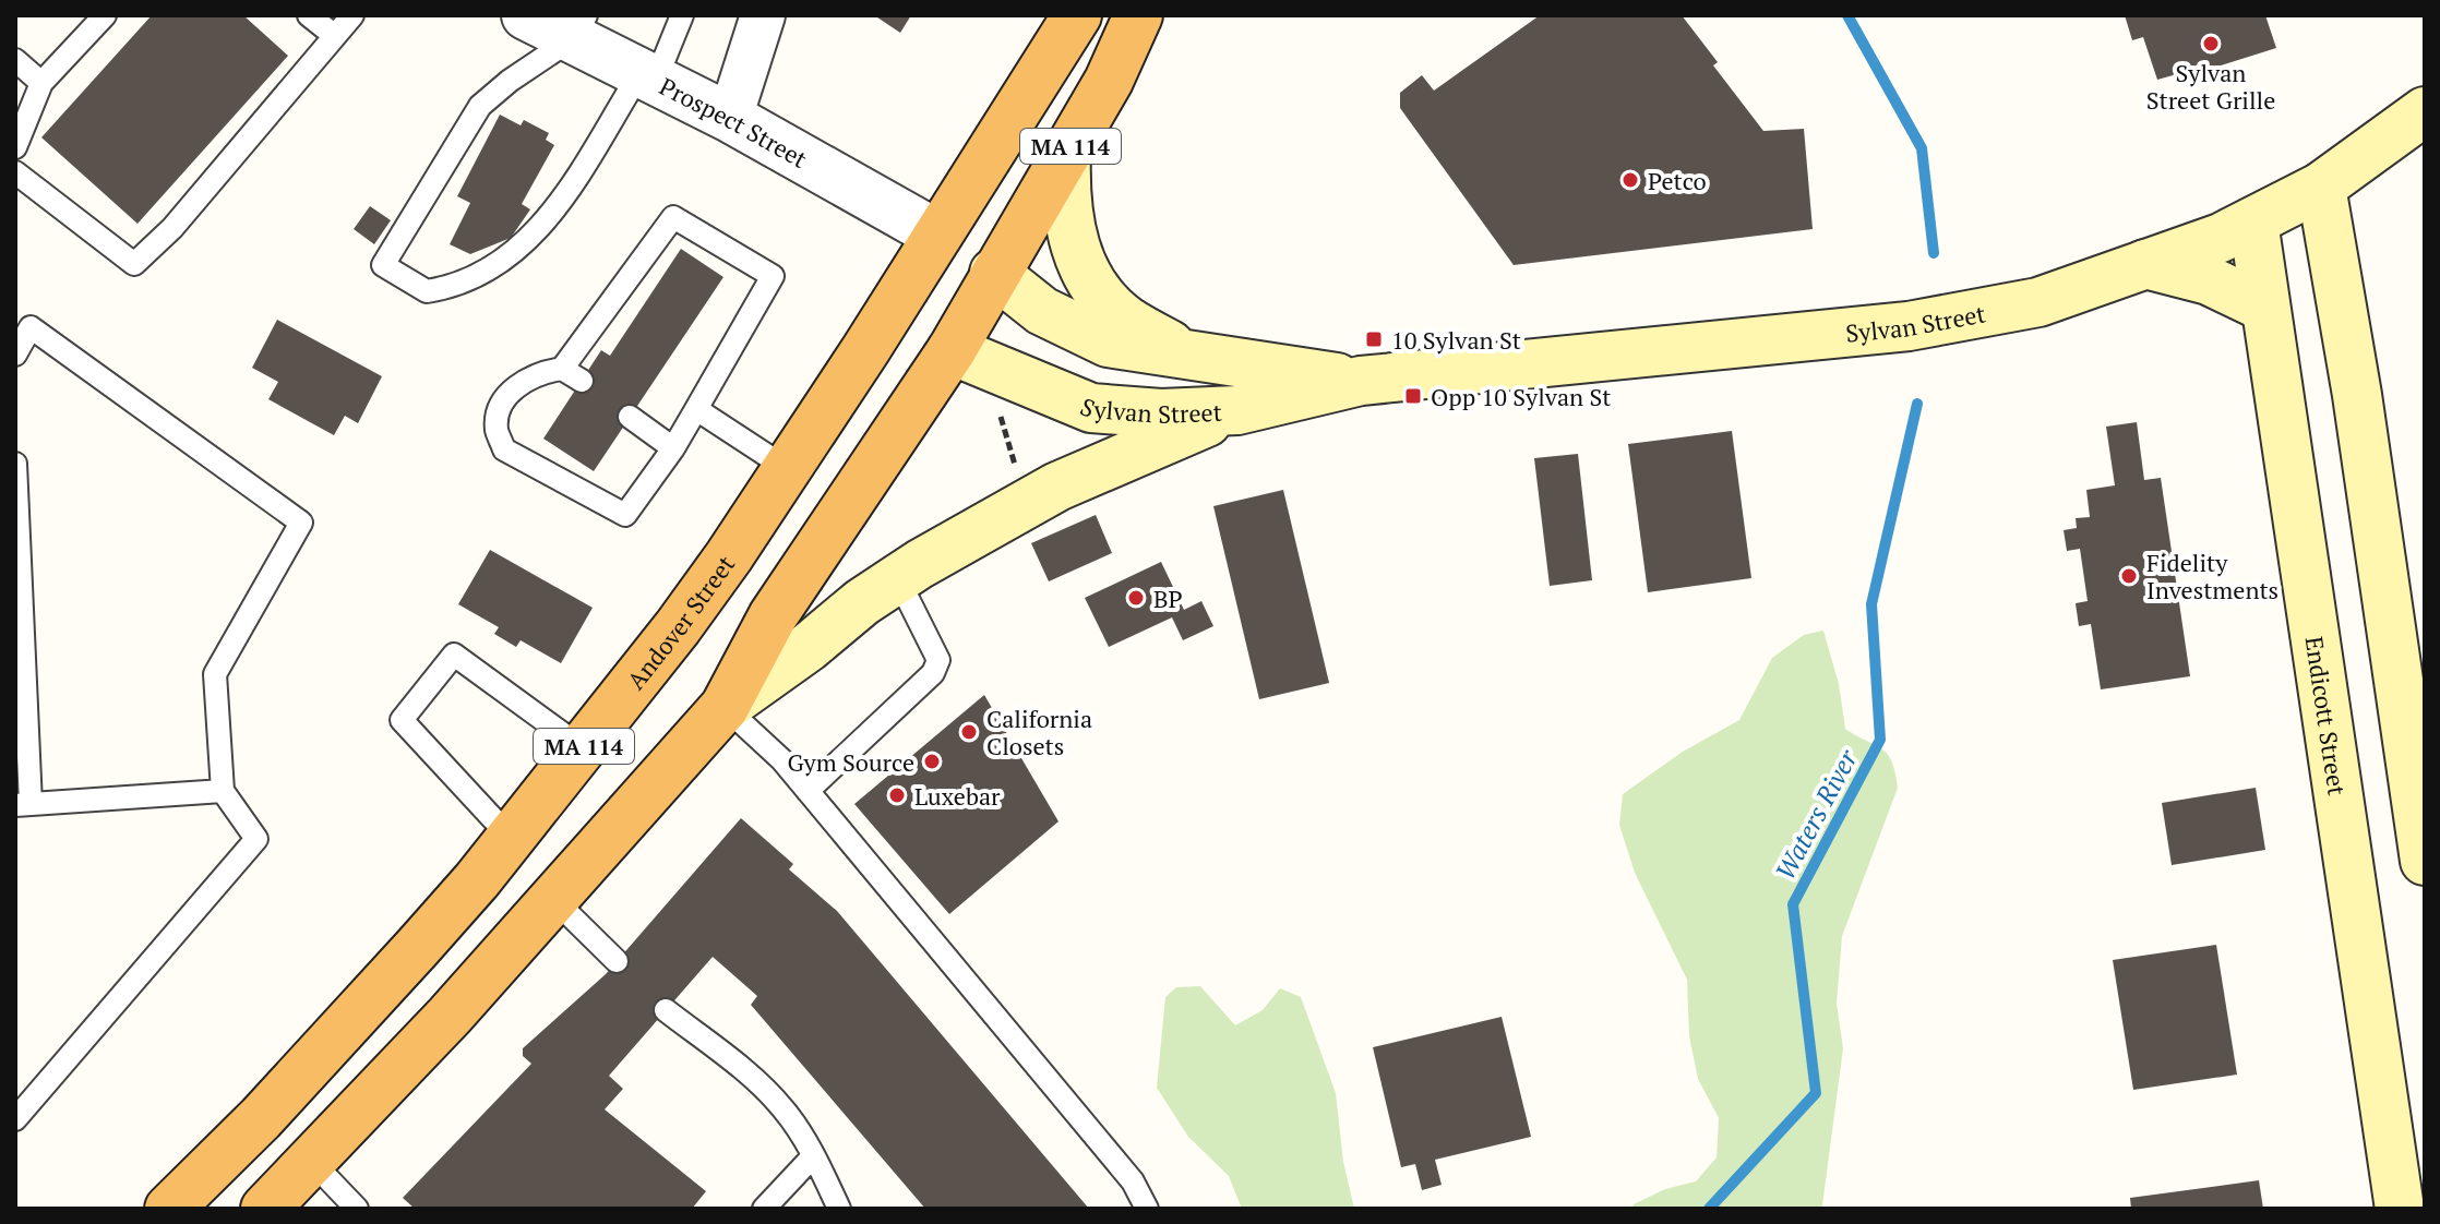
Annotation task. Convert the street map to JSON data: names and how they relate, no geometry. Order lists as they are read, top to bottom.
{
  "streets": {
    "highway": ["MA 114", "Andover Street"],
    "main road": ["Sylvan Street", "Endicott Street"],
    "street": ["Prospect Street"]
  },
  "crossings": [
    ["Prospect Street", "Andover Street"],
    ["MA 114", "Sylvan Street"],
    ["Sylvan Street", "Endicott Street"]
  ],
  "water": ["Waters River"],
  "places": {
    "other": [
      "Sylvan Street Grille",
      "Petco",
      "Fidelity Investments",
      "BP",
      "California Closets",
      "Gym Source",
      "Luxebar"
    ],
    "transit": ["10 Sylvan St", "Opp 10 Sylvan St"]
  }
}
